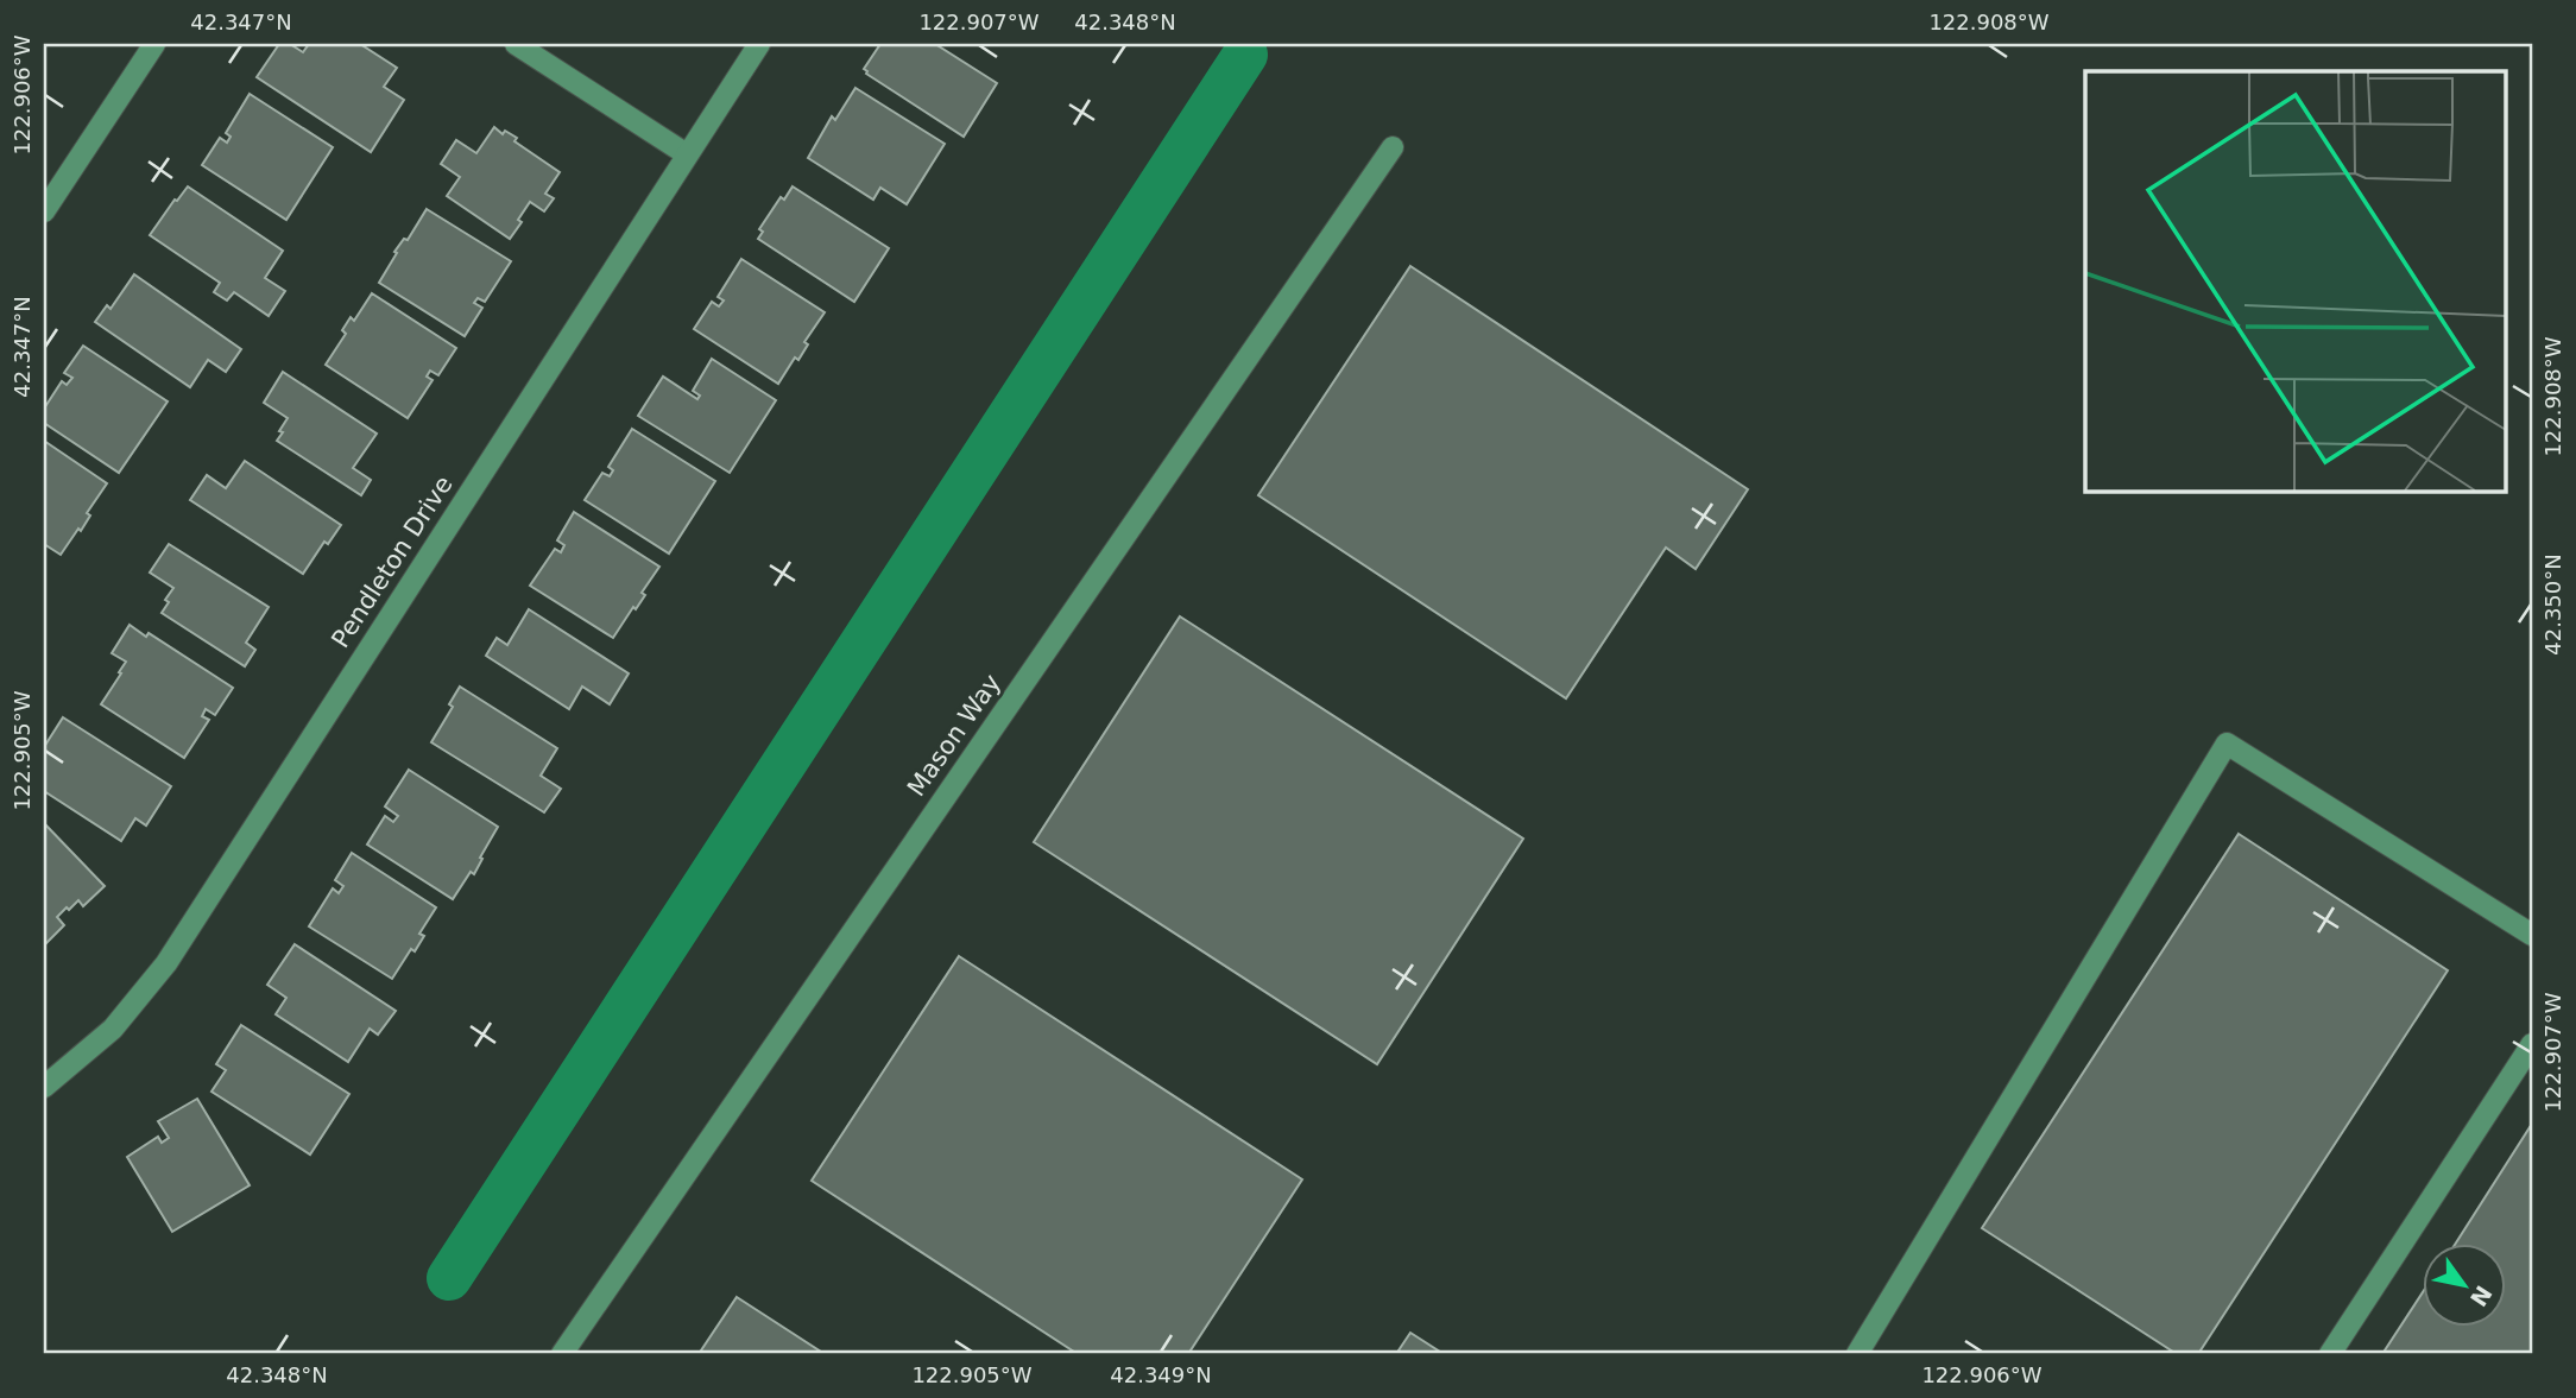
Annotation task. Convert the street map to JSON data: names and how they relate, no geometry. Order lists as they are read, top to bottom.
{
  "streets": {
    "street": ["Pendleton Drive", "Mason Way"]
  },
  "north": "bottom right",
  "coordinates": [
    "42.347°N",
    "122.907°W",
    "42.348°N",
    "122.908°W",
    "122.906°W",
    "42.350°N",
    "122.905°W",
    "42.349°N"
  ]
}
